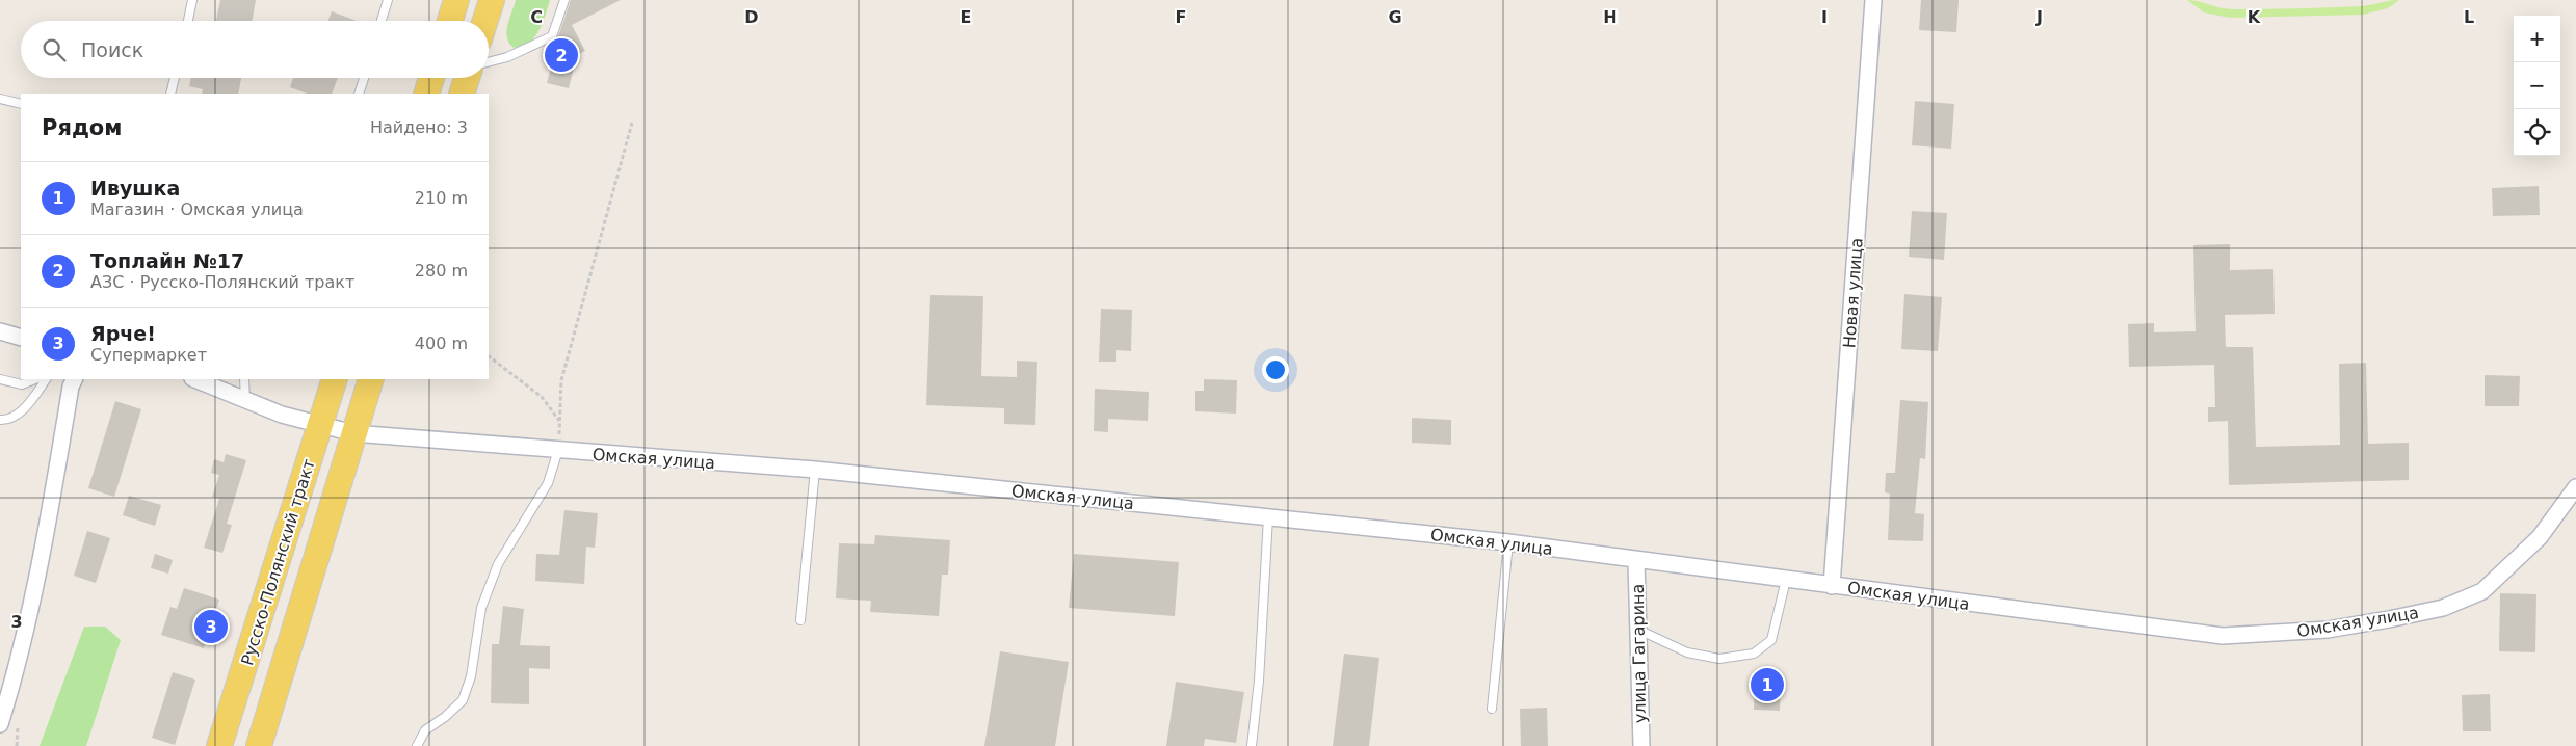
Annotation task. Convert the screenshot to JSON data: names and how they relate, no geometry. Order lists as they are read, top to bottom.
{
  "streets": {
    "main road": ["Русско-Полянский тракт"],
    "street": ["Новая улица", "Омская улица", "улица Гагарина"]
  },
  "crossings": [
    ["Новая улица", "Омская улица"],
    ["Омская улица", "Русско-Полянский тракт"],
    ["Омская улица", "улица Гагарина"]
  ],
  "page": {
    "map_buttons": ["+", "−"],
    "search": "Поиск",
    "pins": ["2", "3", "1"],
    "heading": ["Рядом", "Найдено: 3"],
    "list": [
      {
        "mark": "1",
        "name": "Ивушка",
        "note": "Магазин · Омская улица",
        "value": "210 m"
      },
      {
        "mark": "2",
        "name": "Топлайн №17",
        "note": "АЗС · Русско-Полянский тракт",
        "value": "280 m"
      },
      {
        "mark": "3",
        "name": "Ярче!",
        "note": "Супермаркет",
        "value": "400 m"
      }
    ]
  },
  "grid": {
    "columns": [
      "C",
      "D",
      "E",
      "F",
      "G",
      "H",
      "I",
      "J",
      "K",
      "L"
    ],
    "rows": ["3"]
  }
}
